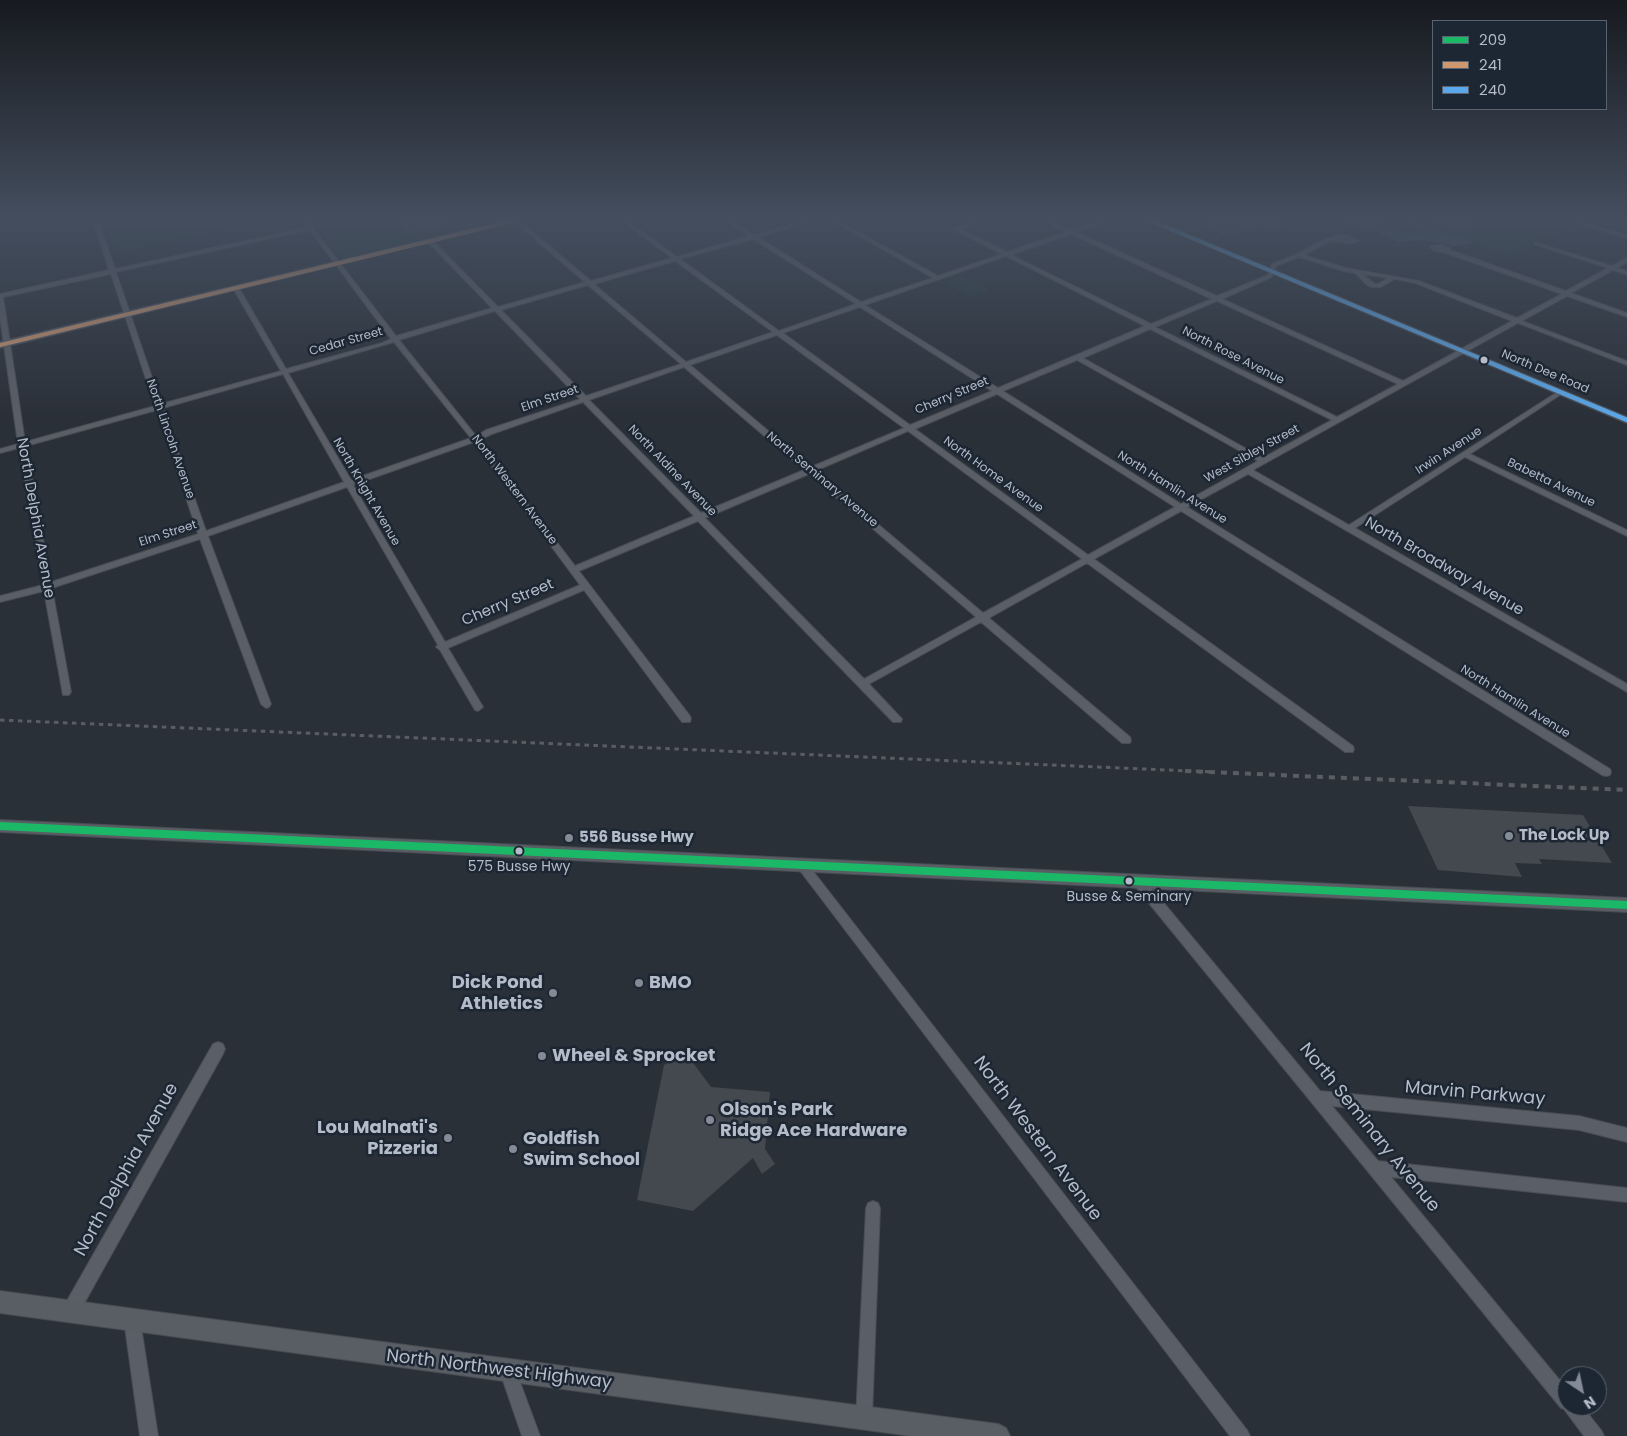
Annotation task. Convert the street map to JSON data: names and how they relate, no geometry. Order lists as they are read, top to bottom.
{
  "streets": {
    "main road": ["North Dee Road", "North Northwest Highway"],
    "street": [
      "Cedar Street",
      "North Rose Avenue",
      "Cherry Street",
      "Elm Street",
      "North Lincoln Avenue",
      "Irwin Avenue",
      "West Sibley Street",
      "North Aldine Avenue",
      "North Home Avenue",
      "North Seminary Avenue",
      "Babetta Avenue",
      "North Hamlin Avenue",
      "North Western Avenue",
      "North Knight Avenue",
      "North Delphia Avenue",
      "North Broadway Avenue",
      "Marvin Parkway"
    ]
  },
  "crossings": [
    ["Cedar Street", "North Lincoln Avenue"],
    ["Cedar Street", "North Aldine Avenue"],
    ["Cedar Street", "North Western Avenue"],
    ["Cedar Street", "North Knight Avenue"],
    ["Cedar Street", "North Delphia Avenue"],
    ["North Rose Avenue", "Cherry Street"],
    ["North Rose Avenue", "West Sibley Street"],
    ["North Dee Road", "Irwin Avenue"],
    ["North Dee Road", "West Sibley Street"],
    ["Cherry Street", "North Aldine Avenue"],
    ["Cherry Street", "North Home Avenue"],
    ["Cherry Street", "North Seminary Avenue"],
    ["Cherry Street", "North Hamlin Avenue"],
    ["Cherry Street", "North Western Avenue"],
    ["Cherry Street", "North Knight Avenue"],
    ["Elm Street", "North Lincoln Avenue"],
    ["Elm Street", "North Aldine Avenue"],
    ["Elm Street", "North Home Avenue"],
    ["Elm Street", "North Seminary Avenue"],
    ["Elm Street", "North Hamlin Avenue"],
    ["Elm Street", "North Western Avenue"],
    ["Elm Street", "North Knight Avenue"],
    ["Elm Street", "North Delphia Avenue"],
    ["Irwin Avenue", "Babetta Avenue"],
    ["Irwin Avenue", "North Broadway Avenue"],
    ["West Sibley Street", "North Aldine Avenue"],
    ["West Sibley Street", "North Home Avenue"],
    ["West Sibley Street", "North Seminary Avenue"],
    ["West Sibley Street", "North Hamlin Avenue"],
    ["West Sibley Street", "North Broadway Avenue"],
    ["North Seminary Avenue", "Marvin Parkway"],
    ["North Delphia Avenue", "North Northwest Highway"]
  ],
  "places": [
    "The Lock Up",
    "556 Busse Hwy",
    "575 Busse Hwy",
    "Busse & Seminary",
    "BMO",
    "Dick Pond Athletics",
    "Wheel & Sprocket",
    "Olson's Park Ridge Ace Hardware",
    "Lou Malnati's Pizzeria",
    "Goldfish Swim School"
  ],
  "lines": ["transit line 241", "transit line 240", "transit line 209"],
  "legend": ["209", "241", "240"],
  "north": "bottom right"
}
